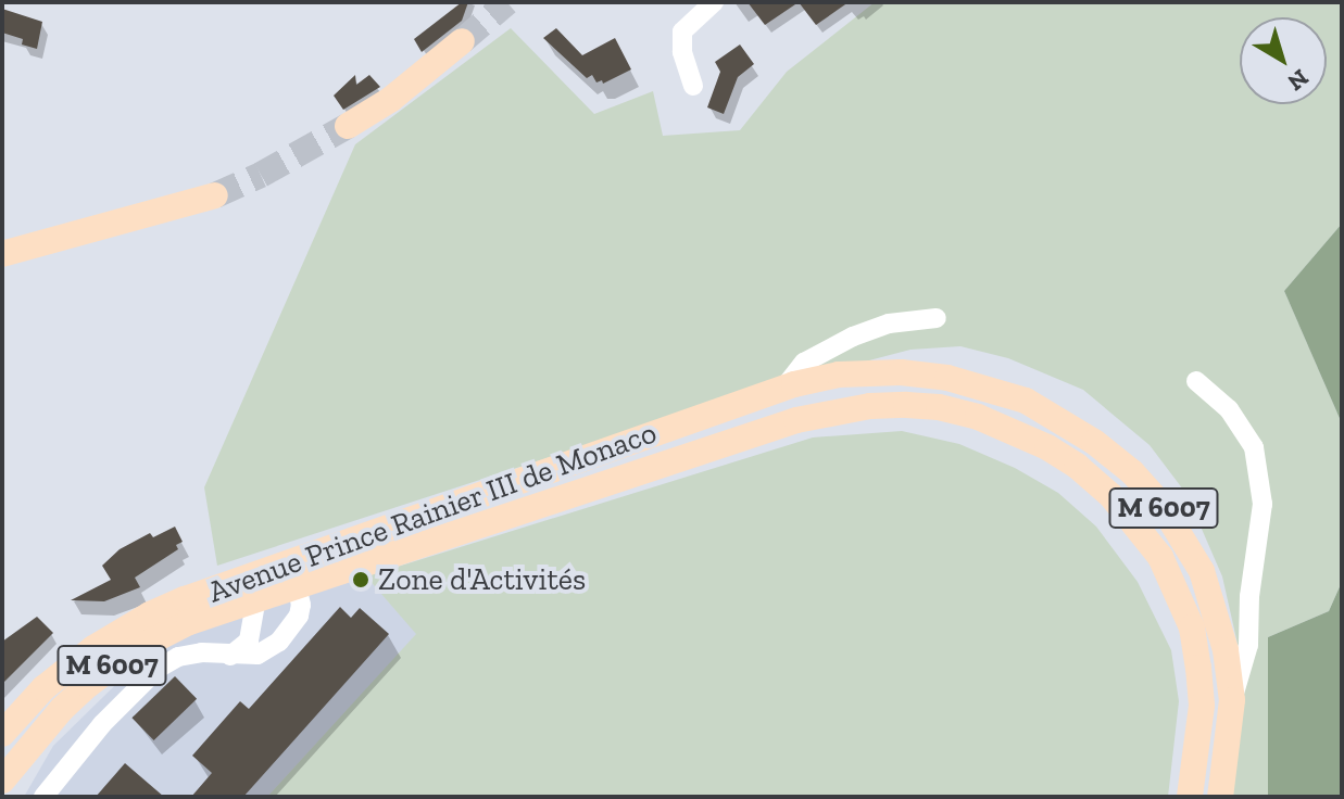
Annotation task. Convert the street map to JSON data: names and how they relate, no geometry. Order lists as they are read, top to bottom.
{
  "streets": {
    "main road": ["M 6007", "Avenue Prince Rainier III de Monaco"]
  },
  "crossings": [
    ["M 6007", "Avenue Prince Rainier III de Monaco"]
  ],
  "places": ["Zone d'Activités"],
  "north": "bottom right"
}
